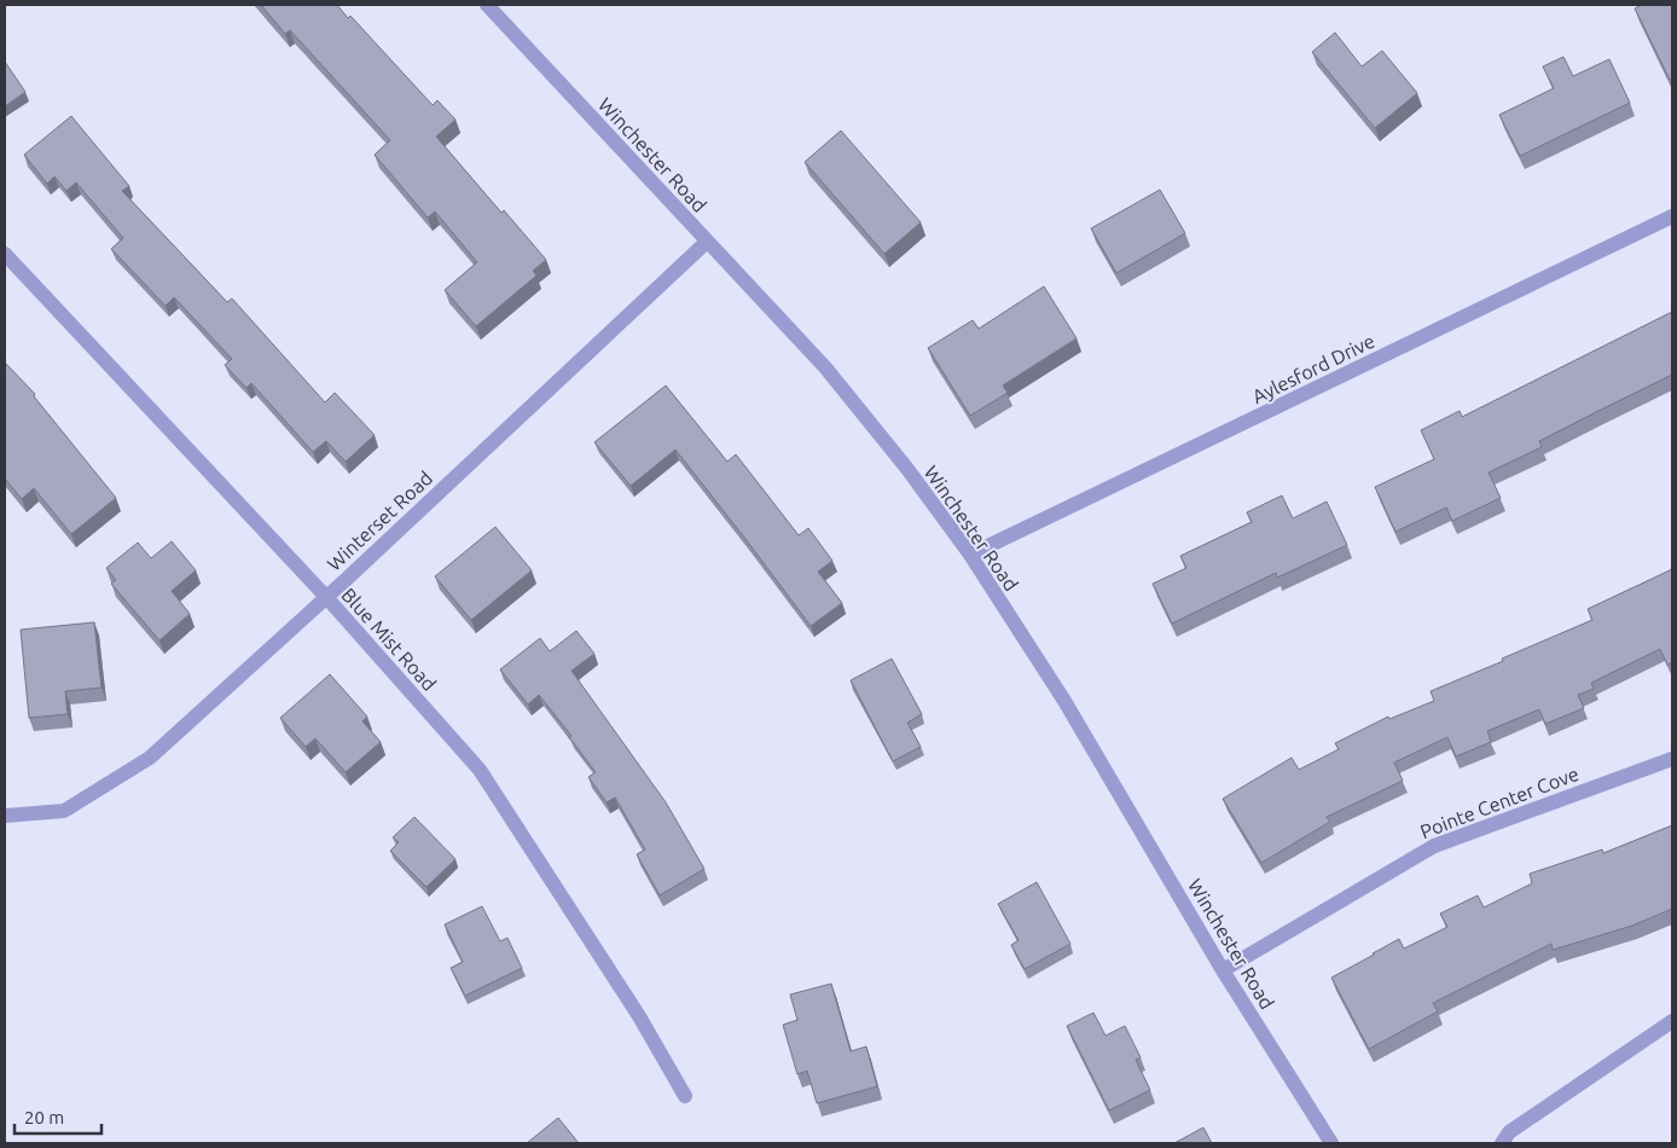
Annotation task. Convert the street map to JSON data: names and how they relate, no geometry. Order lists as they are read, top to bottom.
{
  "streets": {
    "street": [
      "Winchester Road",
      "Aylesford Drive",
      "Winterset Road",
      "Blue Mist Road",
      "Pointe Center Cove"
    ]
  },
  "crossings": [
    ["Winchester Road", "Aylesford Drive"],
    ["Winchester Road", "Winterset Road"],
    ["Winchester Road", "Pointe Center Cove"],
    ["Winterset Road", "Blue Mist Road"]
  ],
  "scale_bar": "20 m"
}
